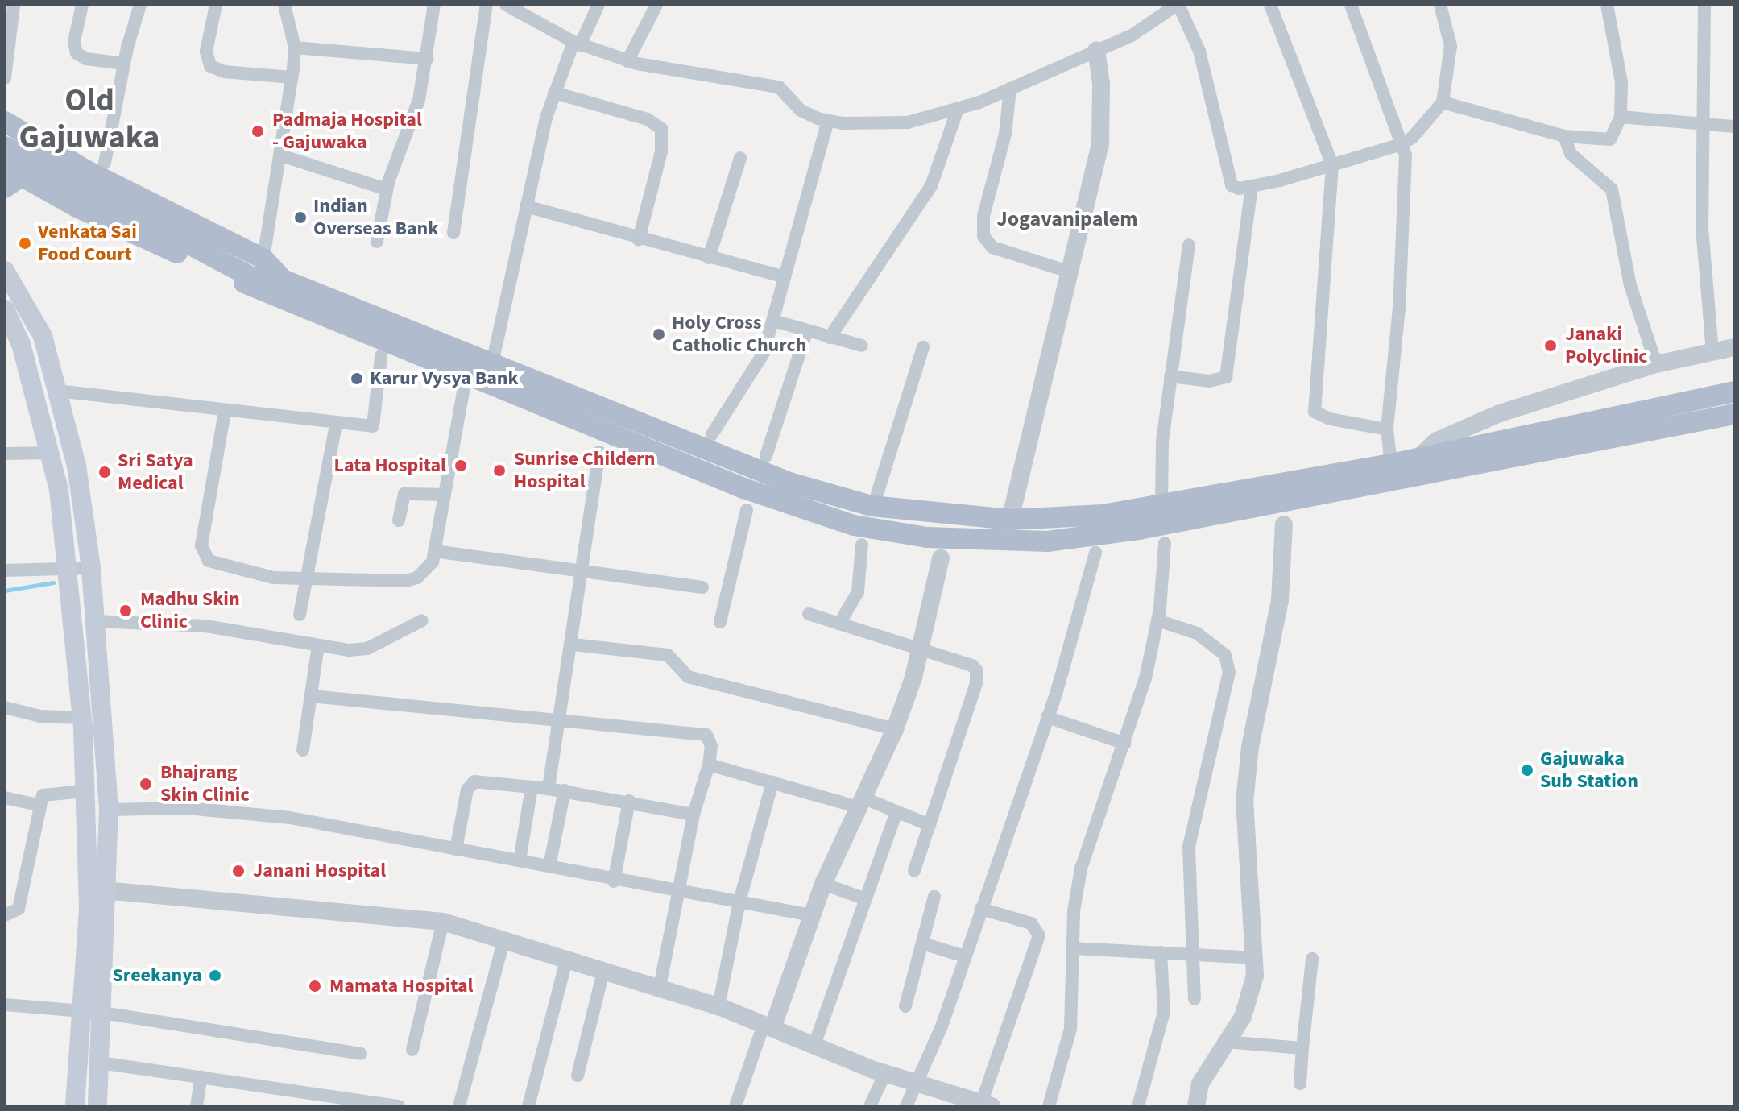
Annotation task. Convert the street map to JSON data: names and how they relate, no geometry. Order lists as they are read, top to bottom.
{
  "districts": ["Old Gajuwaka", "Jogavanipalem"],
  "places": [
    "Padmaja Hospital - Gajuwaka",
    "Indian Overseas Bank",
    "Venkata Sai Food Court",
    "Holy Cross Catholic Church",
    "Janaki Polyclinic",
    "Karur Vysya Bank",
    "Lata Hospital",
    "Sunrise Childern Hospital",
    "Sri Satya Medical",
    "Madhu Skin Clinic",
    "Gajuwaka Sub Station",
    "Bhajrang Skin Clinic",
    "Janani Hospital",
    "Sreekanya",
    "Mamata Hospital"
  ]
}
